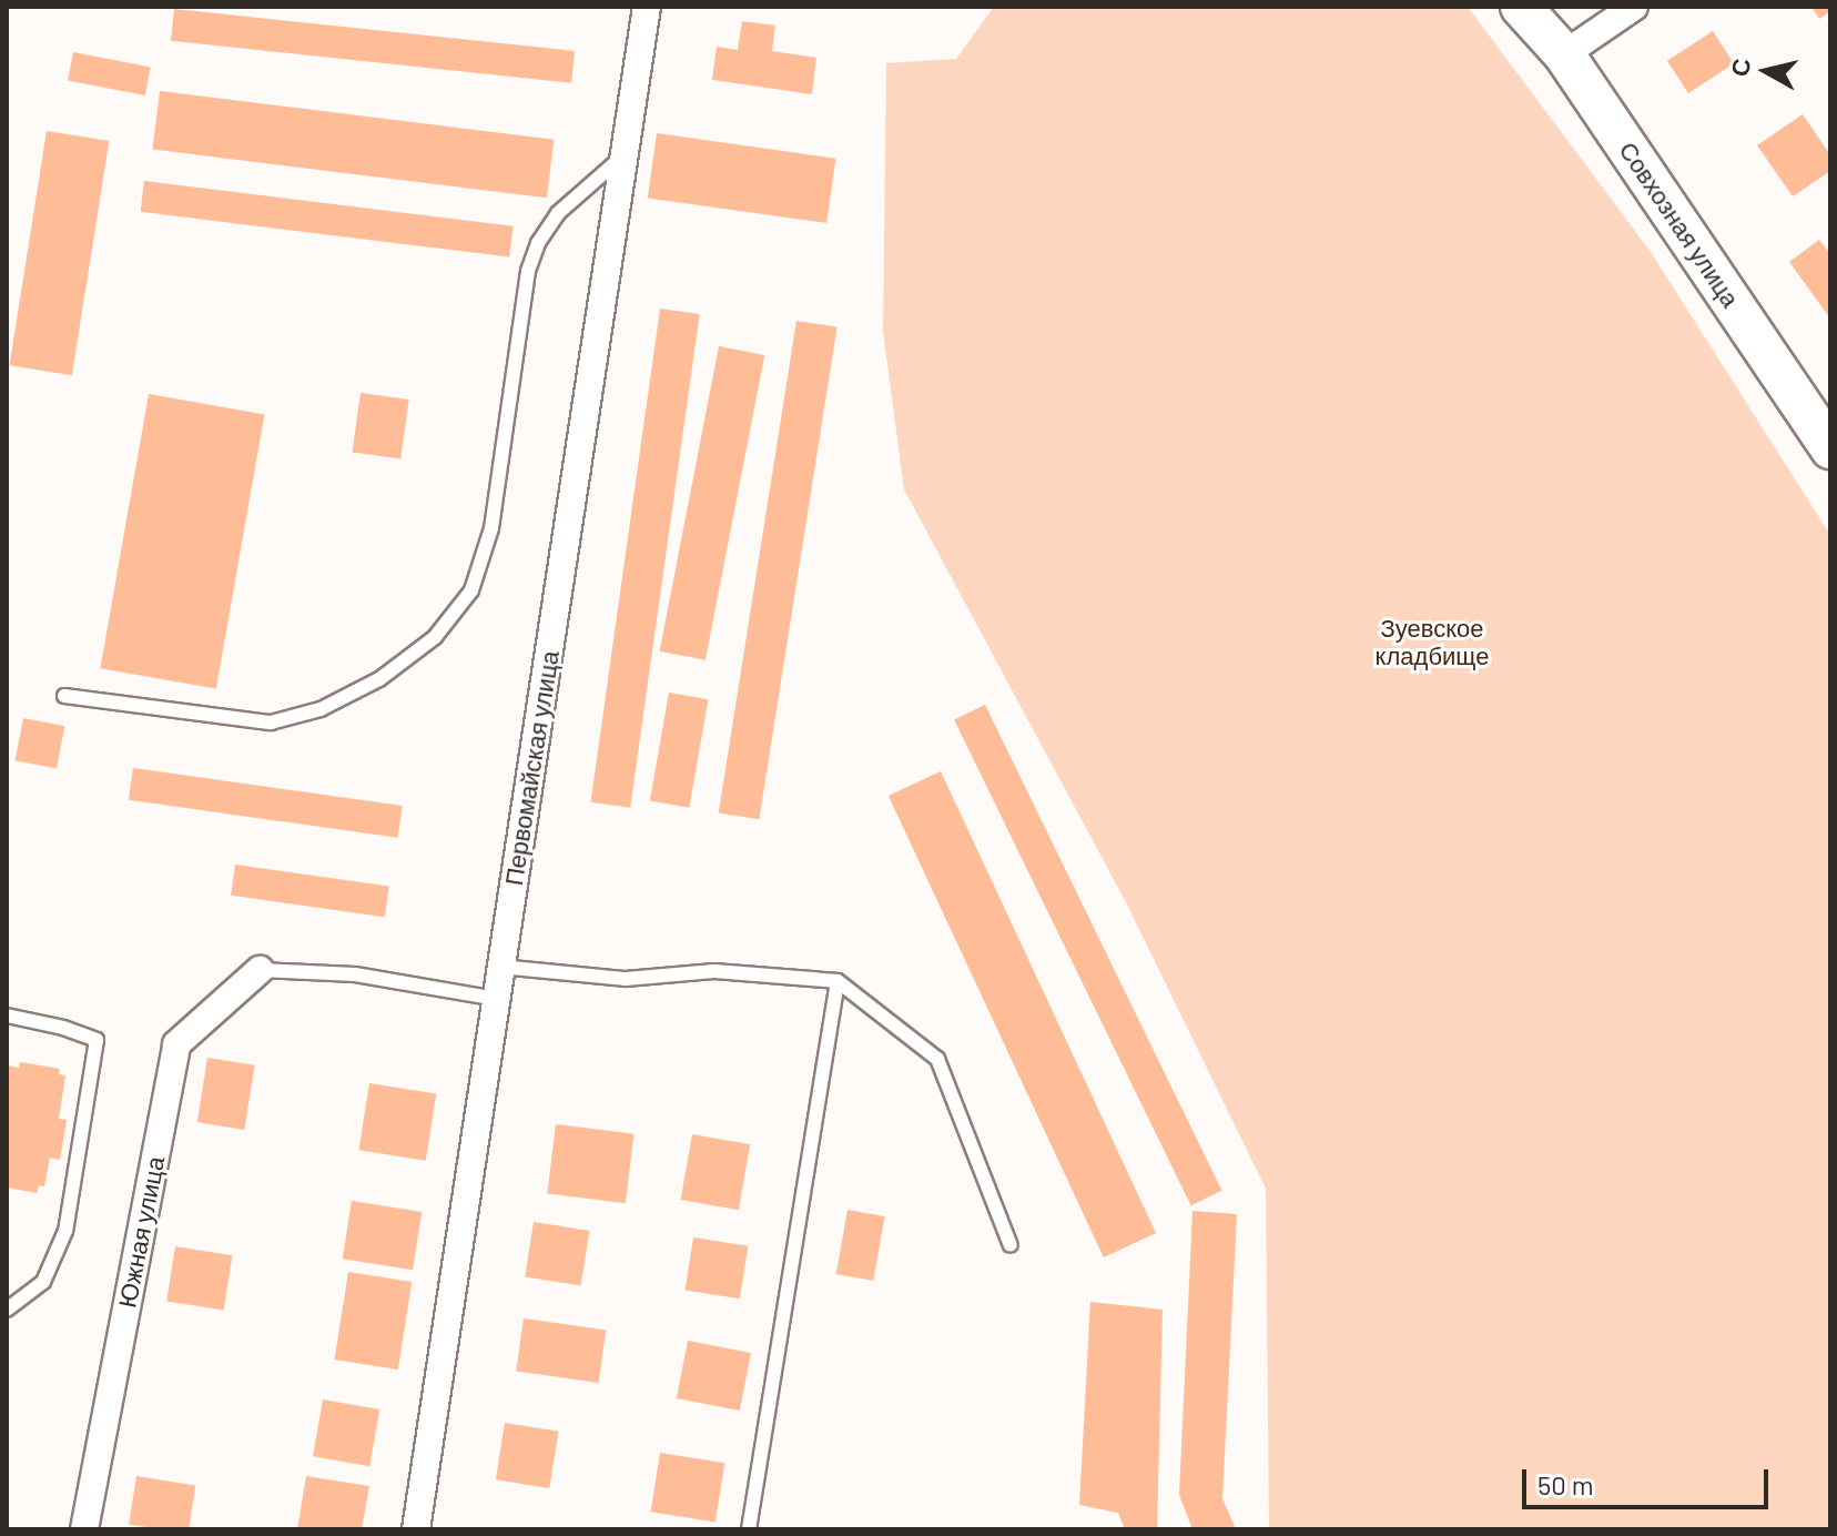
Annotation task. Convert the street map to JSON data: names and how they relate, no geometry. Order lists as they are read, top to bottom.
{
  "streets": {
    "street": ["Совхозная улица", "Первомайская улица", "Южная улица"]
  },
  "parks": ["Зуевское кладбище"],
  "scale_bar": "50 m",
  "north": "left"
}
